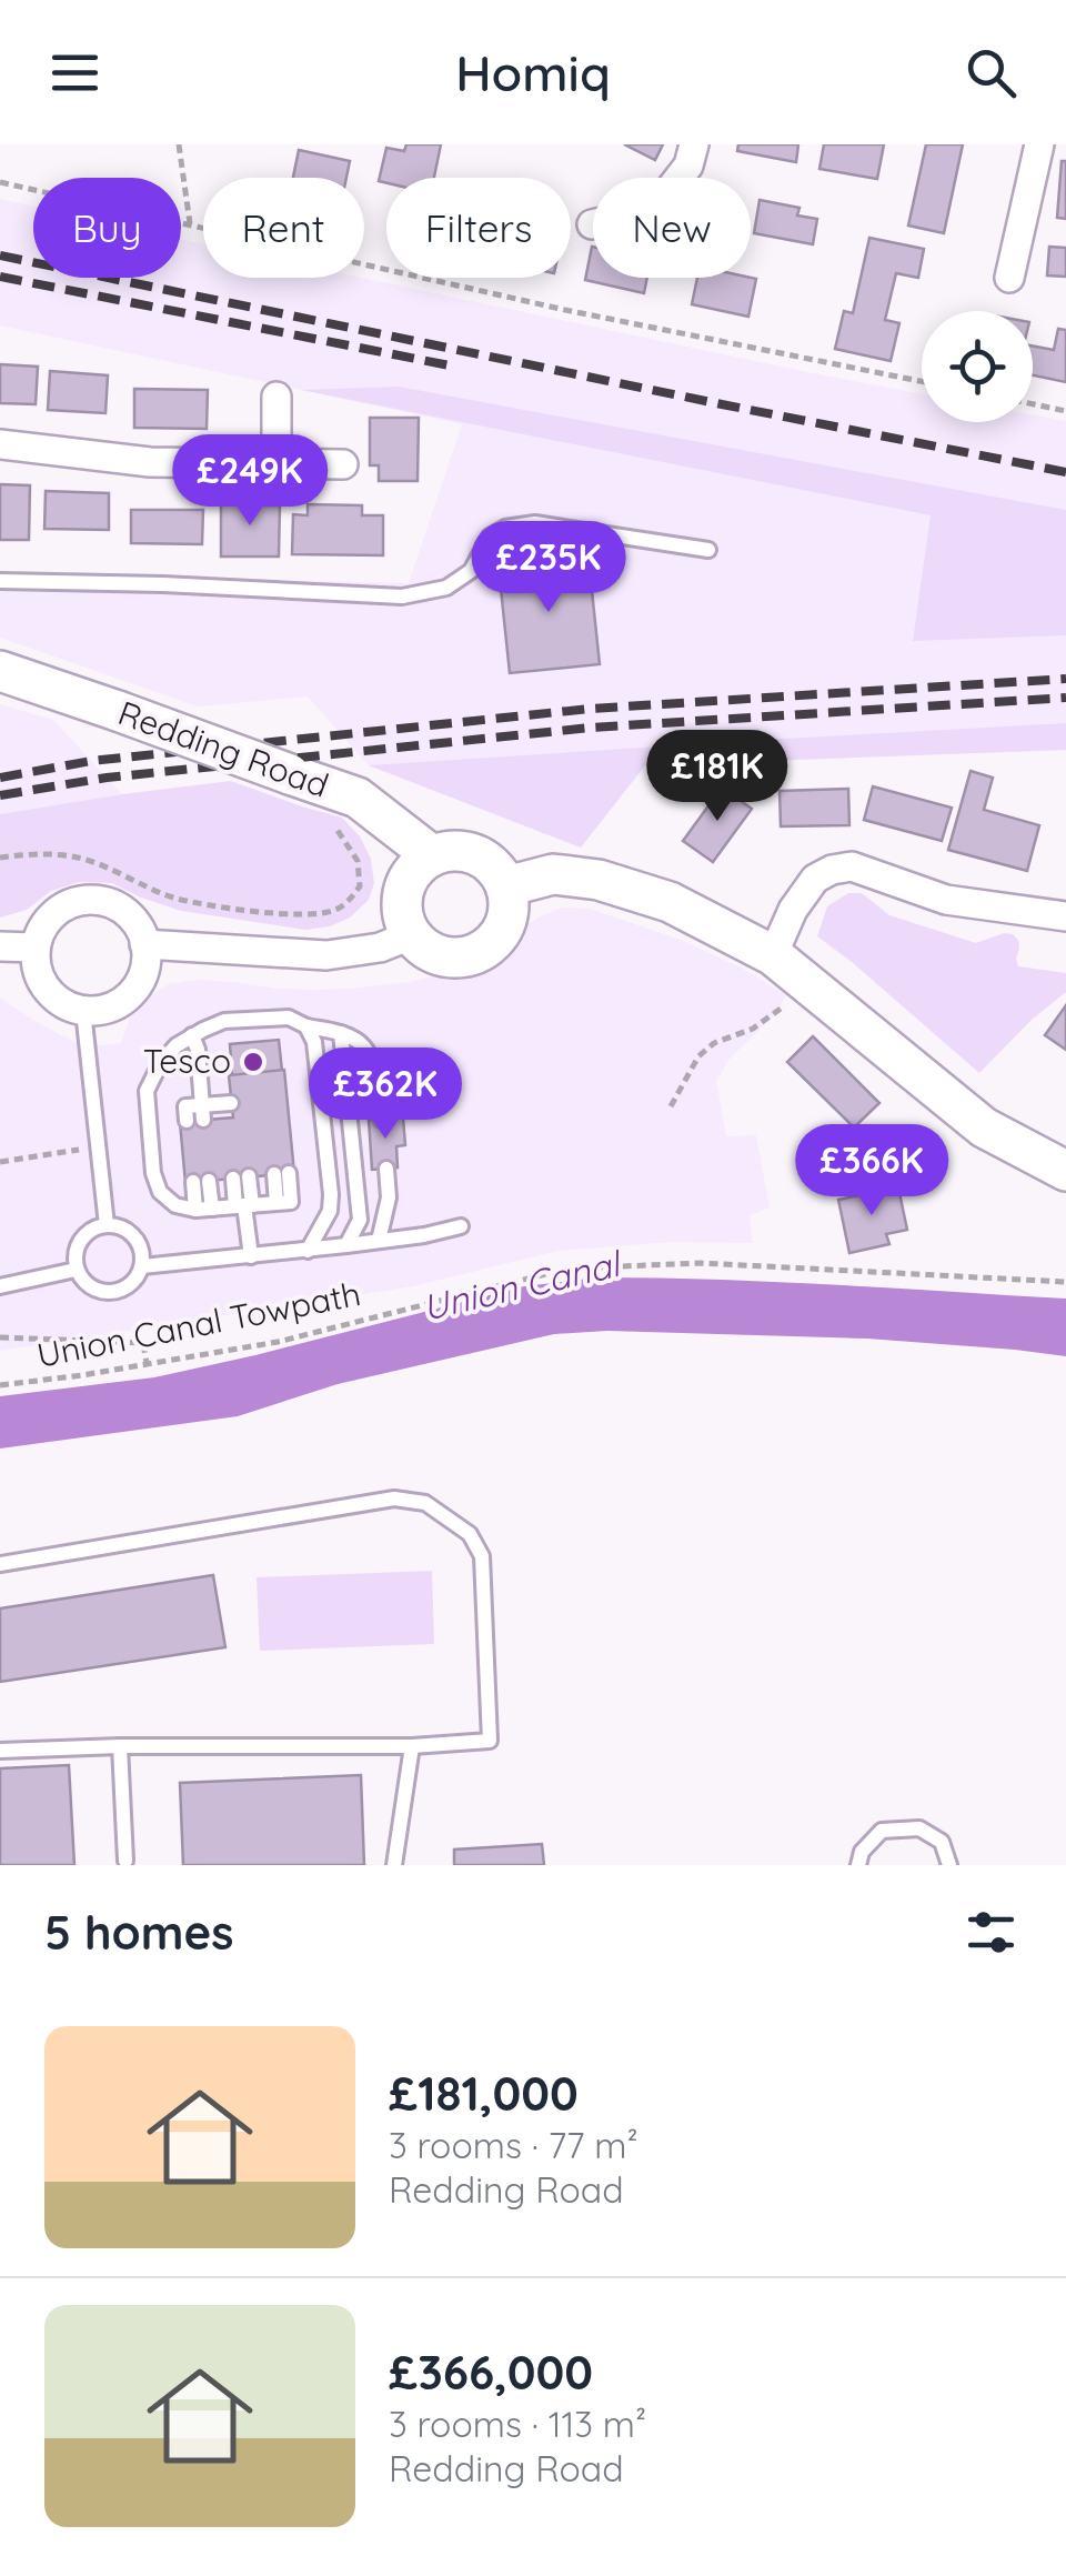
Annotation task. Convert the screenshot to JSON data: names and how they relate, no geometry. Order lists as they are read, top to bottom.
{
  "streets": {
    "main road": ["Redding Road"],
    "path": ["Union Canal Towpath"]
  },
  "water": ["Union Canal"],
  "places": ["Tesco"],
  "page": {
    "header": "Homiq",
    "chip": [
      "Buy",
      "Rent",
      "Filters",
      "New"
    ],
    "price": [
      "£249K",
      "£235K",
      "£181K",
      "£362K",
      "£366K"
    ],
    "heading": "5 homes",
    "list": [
      {
        "name": "£181,000",
        "note": "3 rooms · 77 m² · Redding Road"
      },
      {
        "name": "£366,000",
        "note": "3 rooms · 113 m² · Redding Road"
      }
    ]
  }
}
